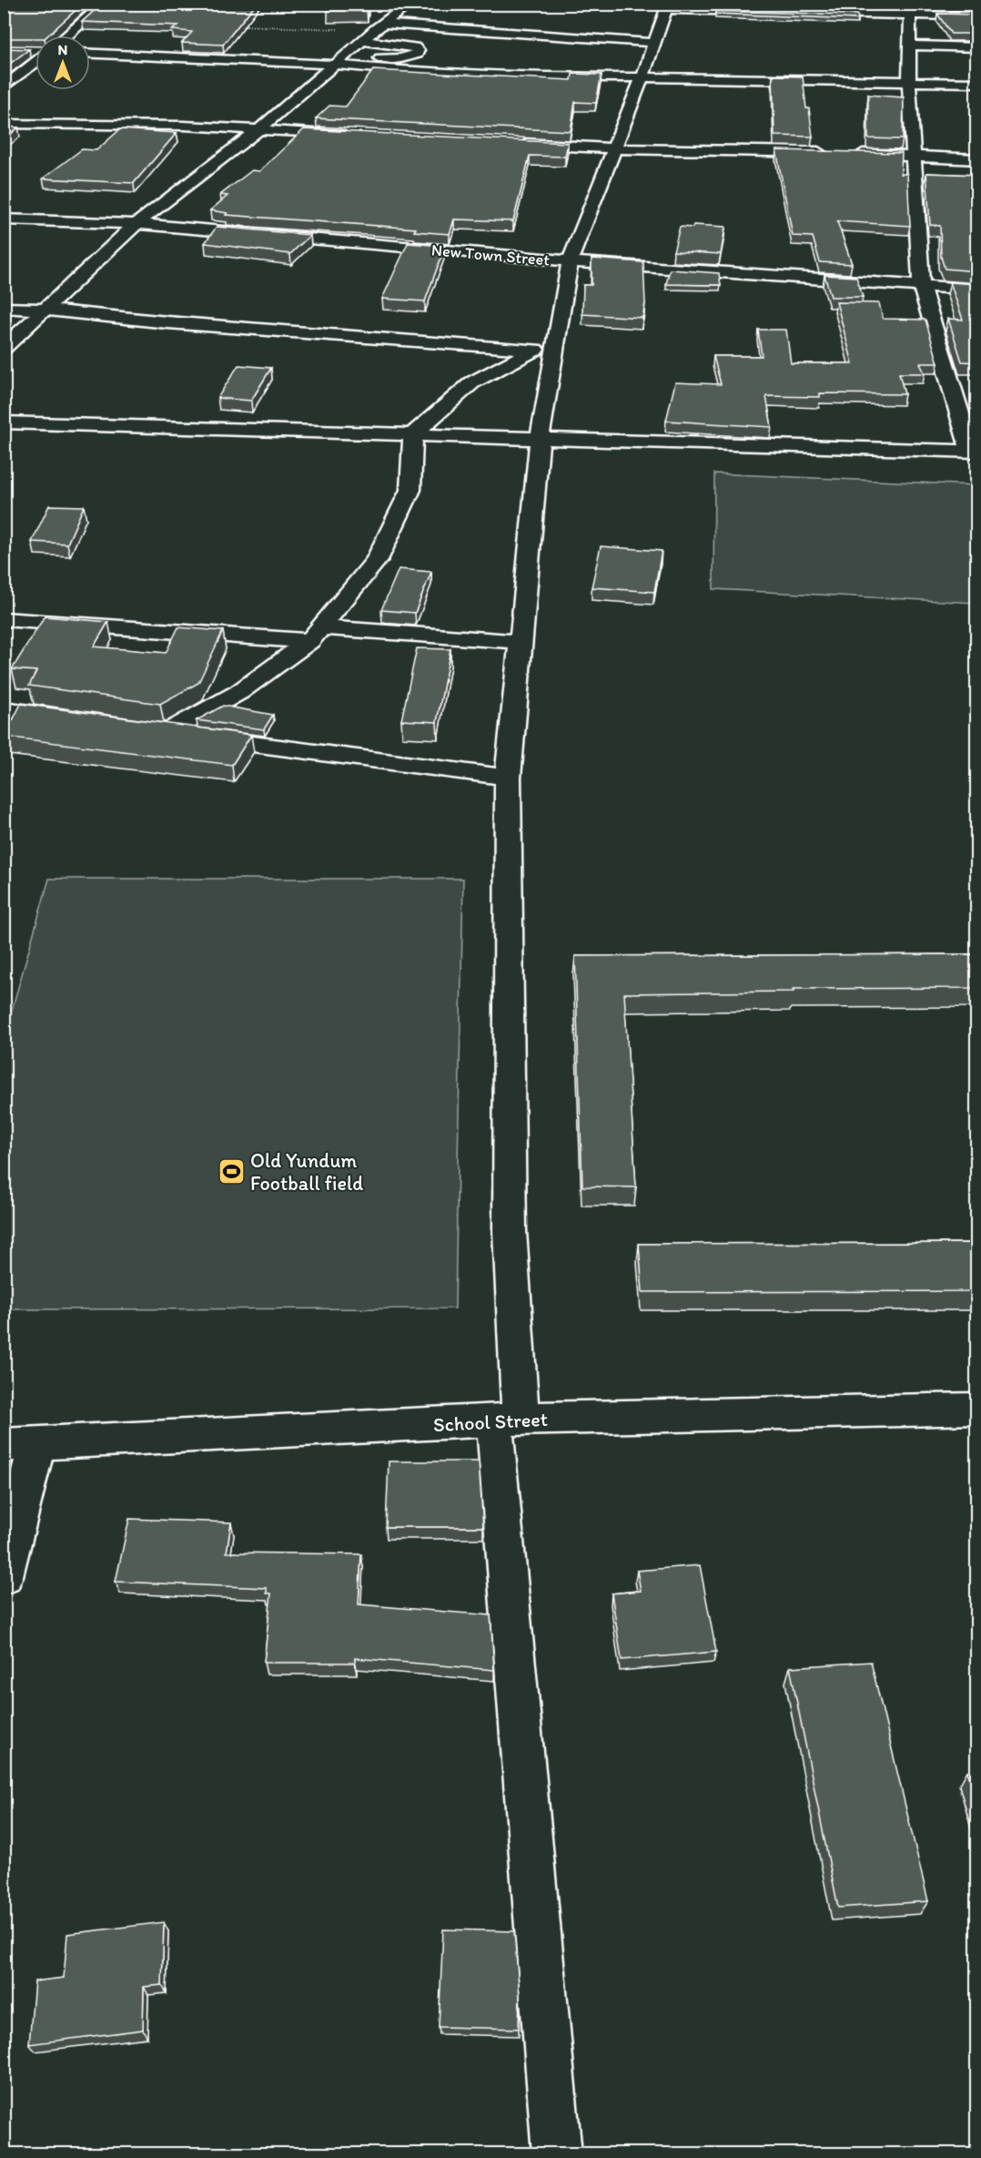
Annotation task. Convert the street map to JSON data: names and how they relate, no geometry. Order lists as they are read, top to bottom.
{
  "streets": {
    "street": ["New Town Street", "School Street"]
  },
  "places": {
    "sports": ["Old Yundum Football field"]
  },
  "north": "top"
}
